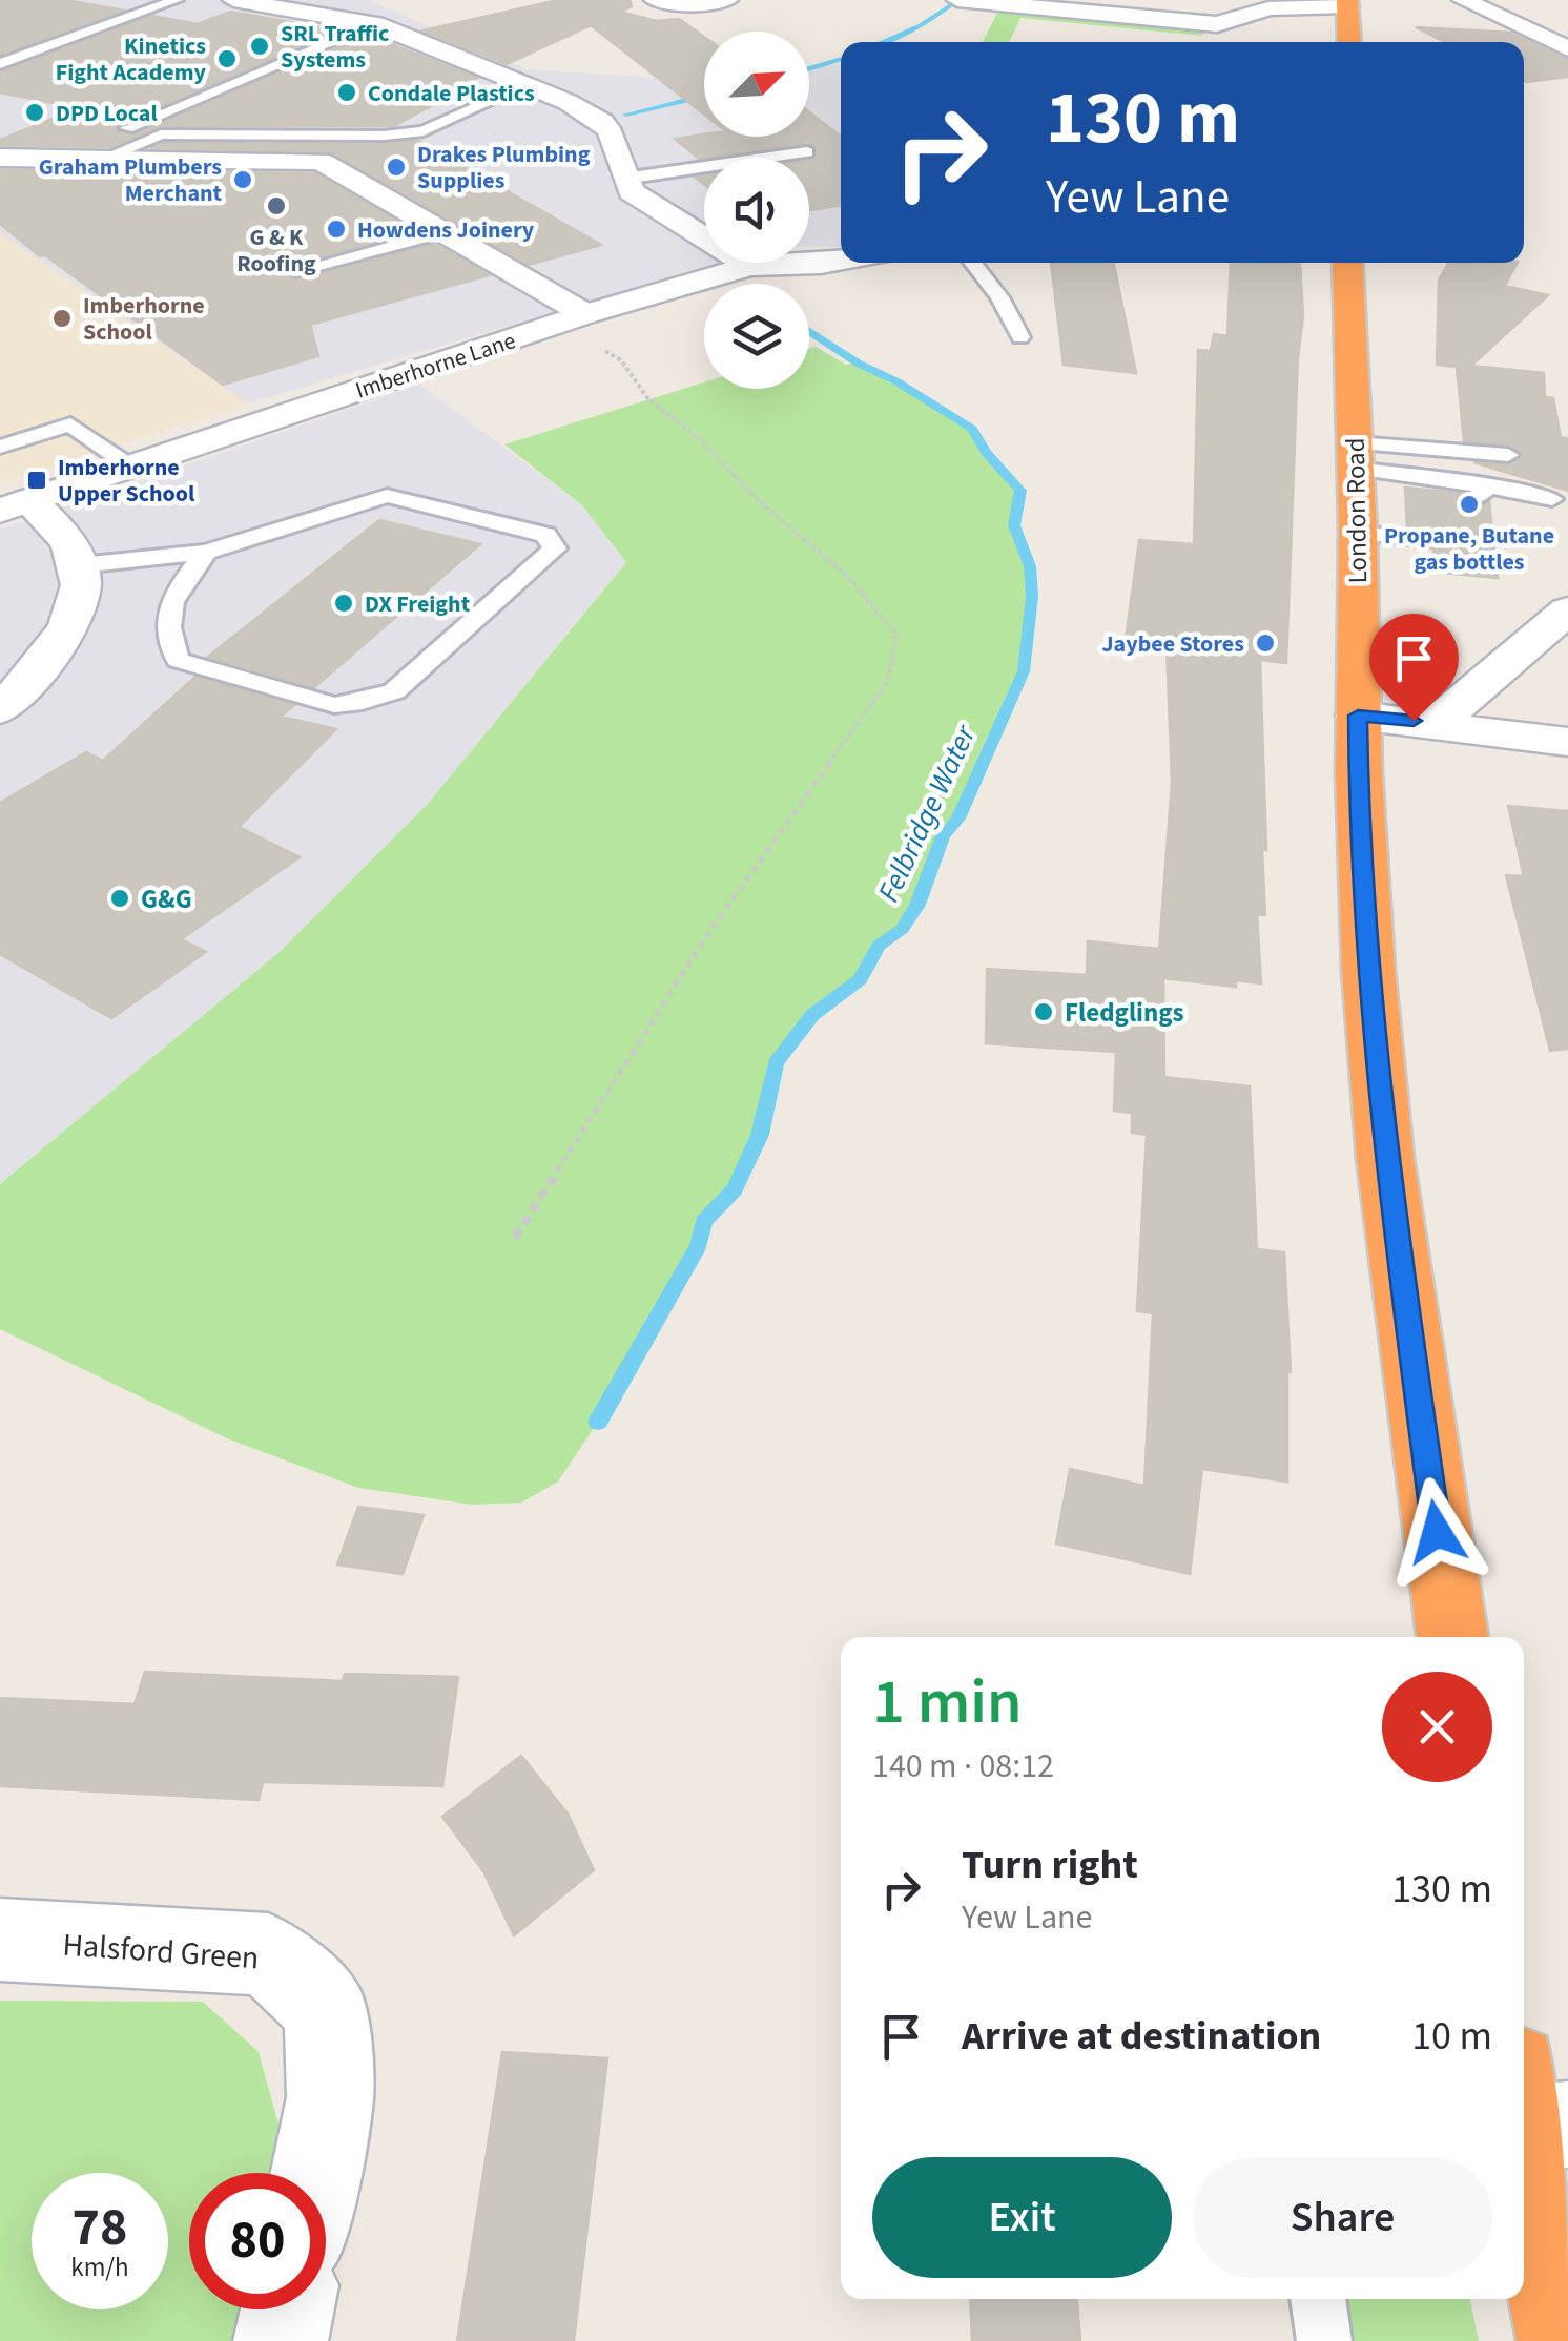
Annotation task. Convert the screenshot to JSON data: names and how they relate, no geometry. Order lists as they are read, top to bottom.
{
  "streets": {
    "highway": ["London Road"],
    "street": ["Imberhorne Lane", "Halsford Green"]
  },
  "water": ["Felbridge Water"],
  "places": {
    "other": [
      "SRL Traffic Systems",
      "Kinetics Fight Academy",
      "Condale Plastics",
      "DPD Local",
      "Drakes Plumbing Supplies",
      "Graham Plumbers Merchant",
      "G & K Roofing",
      "Howdens Joinery",
      "Imberhorne School",
      "Propane, Butane gas bottles",
      "DX Freight",
      "Jaybee Stores",
      "G&G",
      "Fledglings"
    ],
    "transit": ["Imberhorne Upper School"]
  },
  "north": "top right",
  "page": {
    "turn": ["130 m", "Yew Lane"],
    "heading": ["1 min", "140 m · 08:12"],
    "list": [
      {
        "name": "Turn right",
        "note": "Yew Lane",
        "value": "130 m"
      },
      {
        "name": "Arrive at destination",
        "value": "10 m"
      }
    ],
    "buttons": ["Exit", "Share"],
    "speed": "78 km/h",
    "limit": "80"
  }
}
